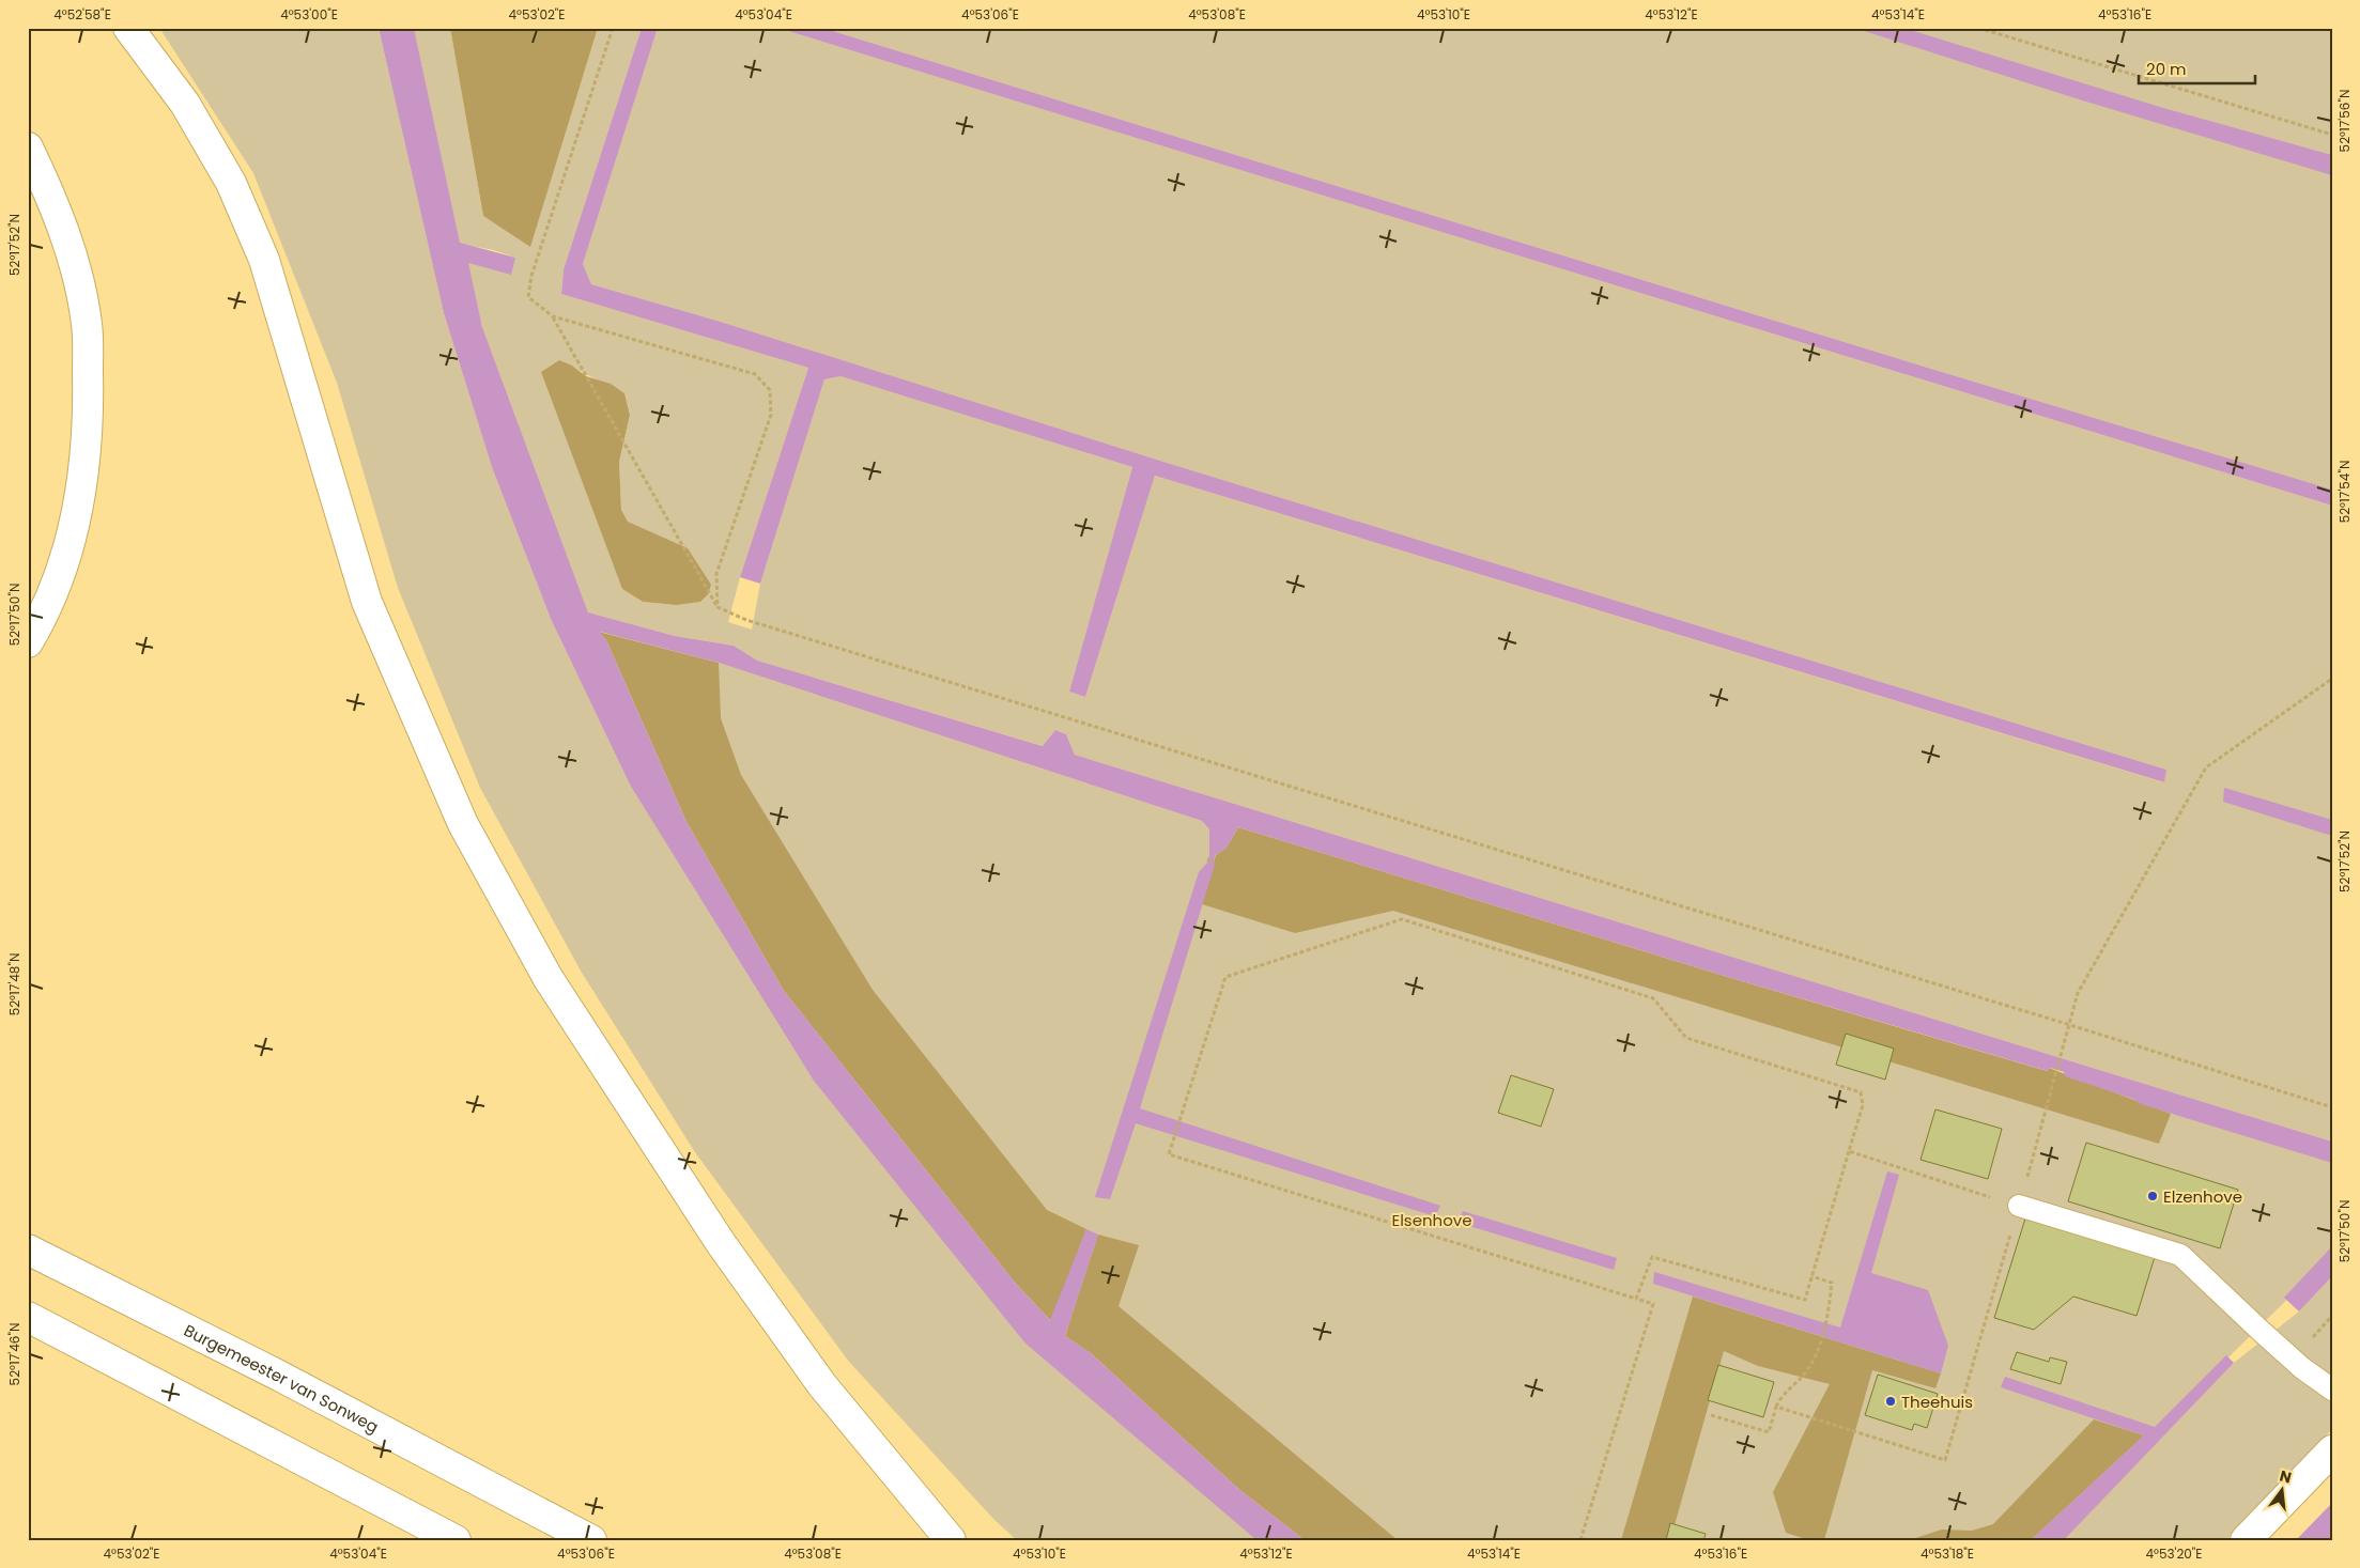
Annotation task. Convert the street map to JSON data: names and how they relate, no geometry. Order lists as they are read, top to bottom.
{
  "streets": {
    "main road": ["Burgemeester van Sonweg"]
  },
  "parks": ["Elsenhove"],
  "places": ["Elzenhove", "Theehuis"],
  "scale_bar": "20 m",
  "north": "top",
  "coordinates": [
    "4°52'58\"E",
    "4°53'00\"E",
    "4°53'02\"E",
    "4°53'04\"E",
    "4°53'06\"E",
    "4°53'08\"E",
    "4°53'10\"E",
    "4°53'12\"E",
    "4°53'14\"E",
    "4°53'16\"E",
    "52°17'56\"N",
    "52°17'52\"N",
    "52°17'54\"N",
    "52°17'50\"N",
    "52°17'48\"N",
    "52°17'46\"N",
    "4°53'18\"E",
    "4°53'20\"E"
  ]
}
